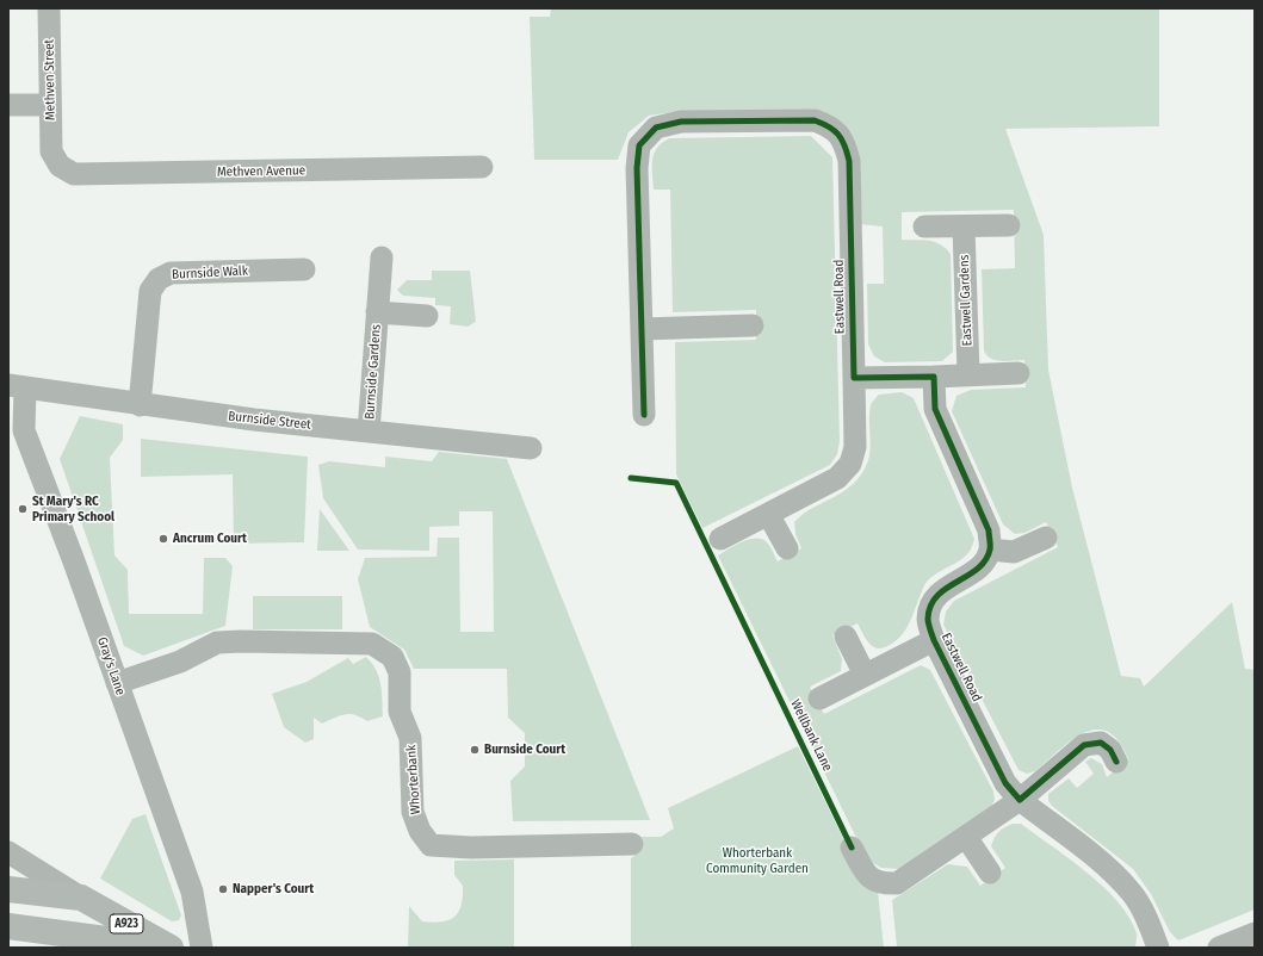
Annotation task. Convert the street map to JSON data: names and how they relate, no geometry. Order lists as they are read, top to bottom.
{
  "streets": {
    "main road": ["A923"],
    "street": [
      "Methven Street",
      "Methven Avenue",
      "Burnside Walk",
      "Eastwell Road",
      "Eastwell Gardens",
      "Burnside Gardens",
      "Burnside Street",
      "Gray's Lane",
      "Whorterbank"
    ],
    "cycle path": ["Wellbank Lane"]
  },
  "crossings": [
    ["Methven Street", "Methven Avenue"],
    ["Burnside Walk", "Burnside Street"],
    ["Burnside Gardens", "Burnside Street"],
    ["Burnside Street", "Gray's Lane"],
    ["Gray's Lane", "Whorterbank"]
  ],
  "parks": ["Whorterbank Community Garden"],
  "places": [
    "St Mary's RC Primary School",
    "Ancrum Court",
    "Burnside Court",
    "Napper's Court"
  ]
}
